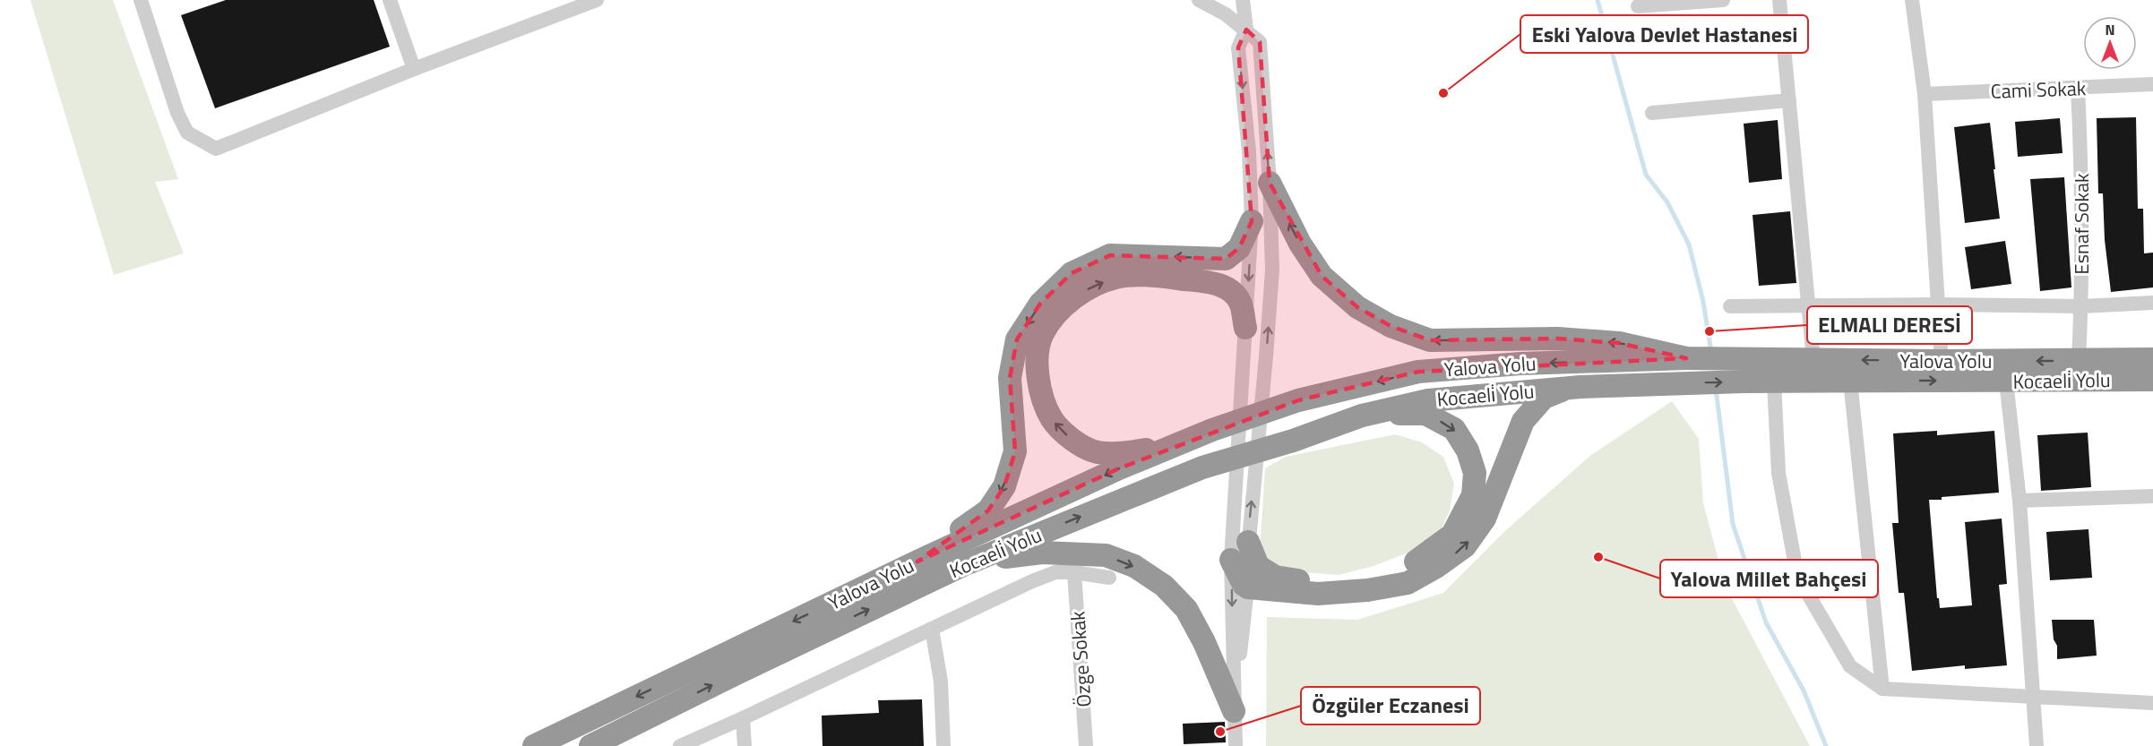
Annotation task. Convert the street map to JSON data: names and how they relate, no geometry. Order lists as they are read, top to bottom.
{
  "streets": {
    "highway": ["Yalova Yolu", "Kocaeli̇ Yolu"],
    "street": ["Cami Sokak", "Esnaf Sokak", "Özge Sokak"]
  },
  "crossings": [
    ["Cami Sokak", "Esnaf Sokak"],
    ["Esnaf Sokak", "Yalova Yolu"]
  ],
  "one_way": ["Yalova Yolu", "Kocaeli̇ Yolu"],
  "places": [
    "Eski Yalova Devlet Hastanesi",
    "ELMALI DERESİ",
    "Yalova Millet Bahçesi",
    "Özgüler Eczanesi"
  ],
  "north": "top"
}
